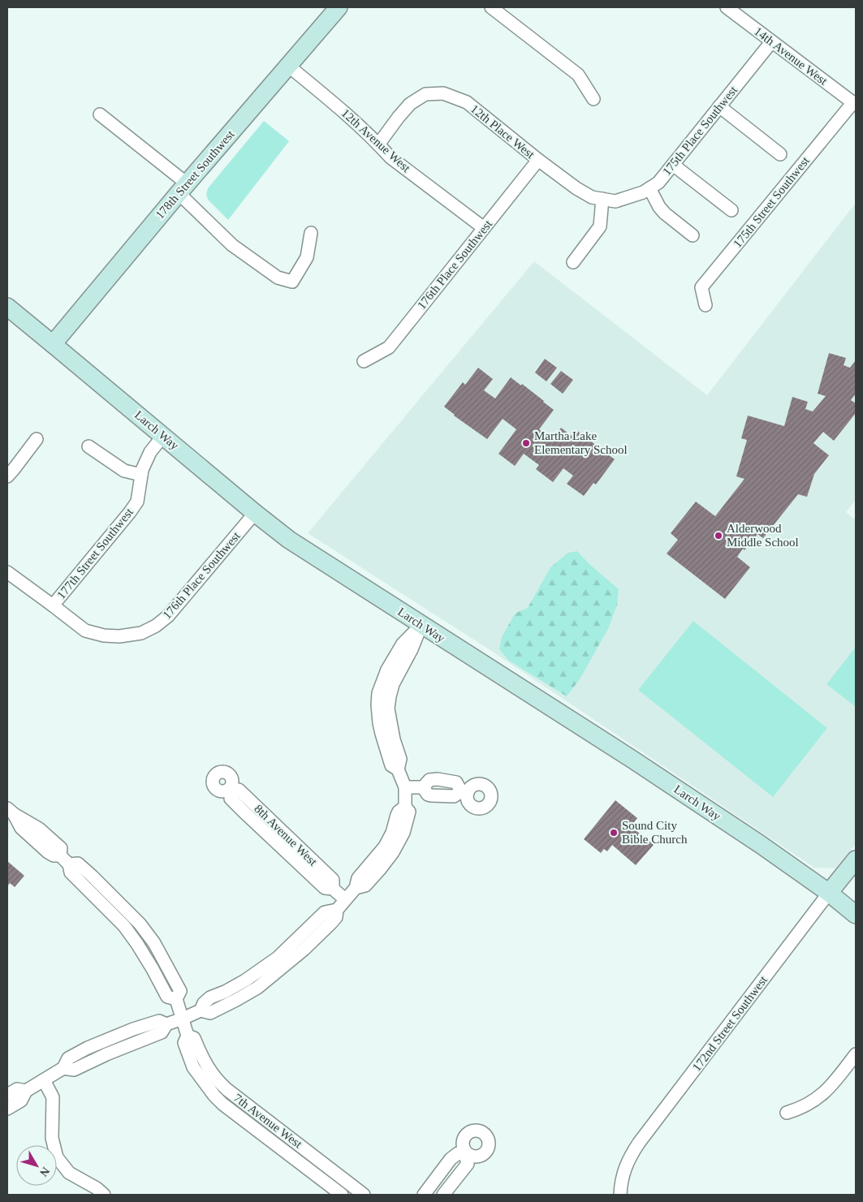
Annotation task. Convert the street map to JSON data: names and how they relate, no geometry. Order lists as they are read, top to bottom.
{
  "streets": {
    "main road": ["178th Street Southwest", "Larch Way", "172nd Street Southwest"],
    "street": [
      "14th Avenue West",
      "175th Place Southwest",
      "12th Place West",
      "12th Avenue West",
      "175th Street Southwest",
      "176th Place Southwest",
      "177th Street Southwest",
      "8th Avenue West",
      "7th Avenue West"
    ]
  },
  "crossings": [
    ["14th Avenue West", "175th Place Southwest"],
    ["14th Avenue West", "175th Street Southwest"],
    ["175th Place Southwest", "12th Place West"],
    ["12th Place West", "12th Avenue West"],
    ["12th Place West", "176th Place Southwest"],
    ["12th Avenue West", "178th Street Southwest"],
    ["12th Avenue West", "176th Place Southwest"],
    ["178th Street Southwest", "Larch Way"],
    ["176th Place Southwest", "Larch Way"],
    ["176th Place Southwest", "177th Street Southwest"],
    ["Larch Way", "177th Street Southwest"],
    ["Larch Way", "172nd Street Southwest"]
  ],
  "places": ["Martha Lake Elementary School", "Alderwood Middle School", "Sound City Bible Church"],
  "north": "bottom right"
}
